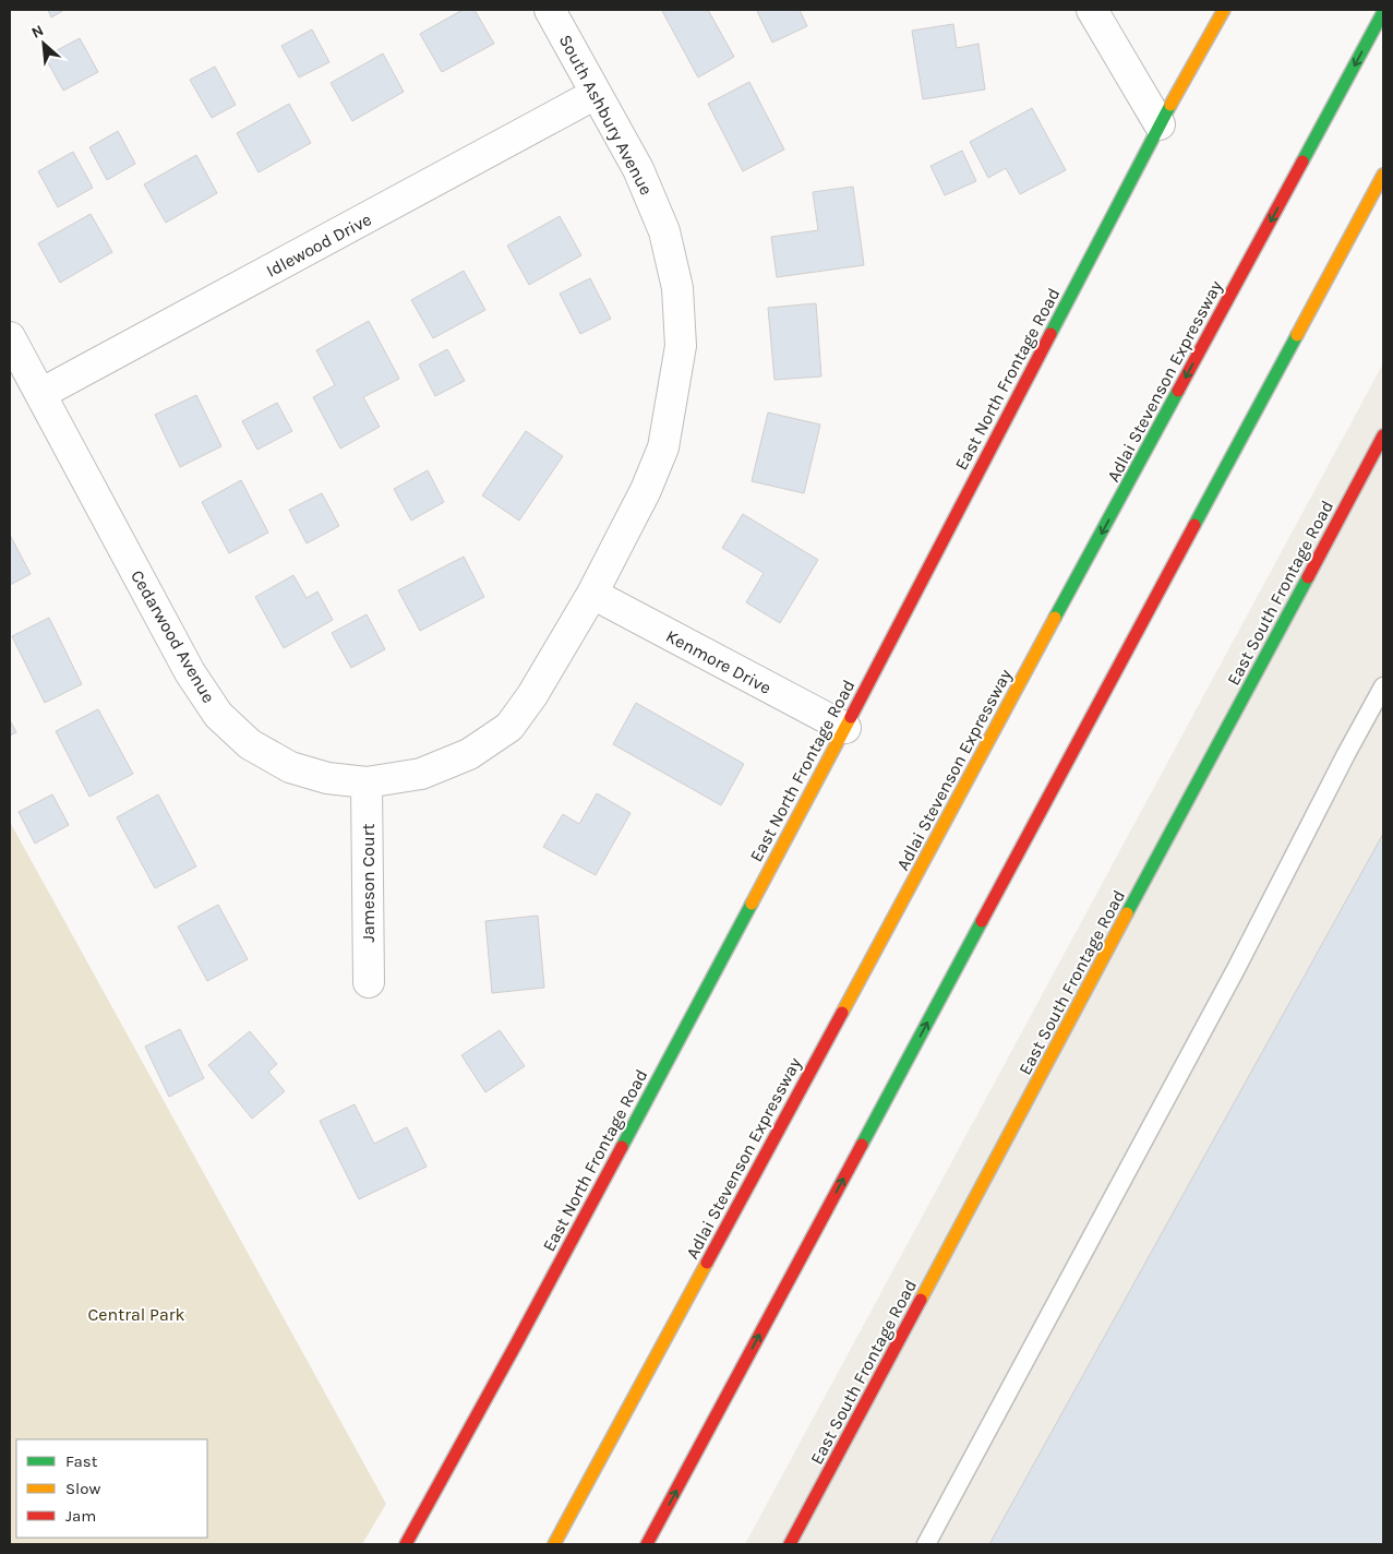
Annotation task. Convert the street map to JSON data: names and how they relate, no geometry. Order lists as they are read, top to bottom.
{
  "streets": {
    "main road": ["East North Frontage Road", "Adlai Stevenson Expressway", "East South Frontage Road"],
    "street": [
      "South Ashbury Avenue",
      "Idlewood Drive",
      "Cedarwood Avenue",
      "Kenmore Drive",
      "Jameson Court"
    ]
  },
  "crossings": [
    ["South Ashbury Avenue", "Idlewood Drive"],
    ["South Ashbury Avenue", "Cedarwood Avenue"],
    ["South Ashbury Avenue", "Kenmore Drive"],
    ["Idlewood Drive", "Cedarwood Avenue"],
    ["East North Frontage Road", "Kenmore Drive"],
    ["Cedarwood Avenue", "Kenmore Drive"],
    ["Cedarwood Avenue", "Jameson Court"]
  ],
  "parks": ["Central Park"],
  "legend": ["Fast", "Slow", "Jam"],
  "north": "top left"
}
